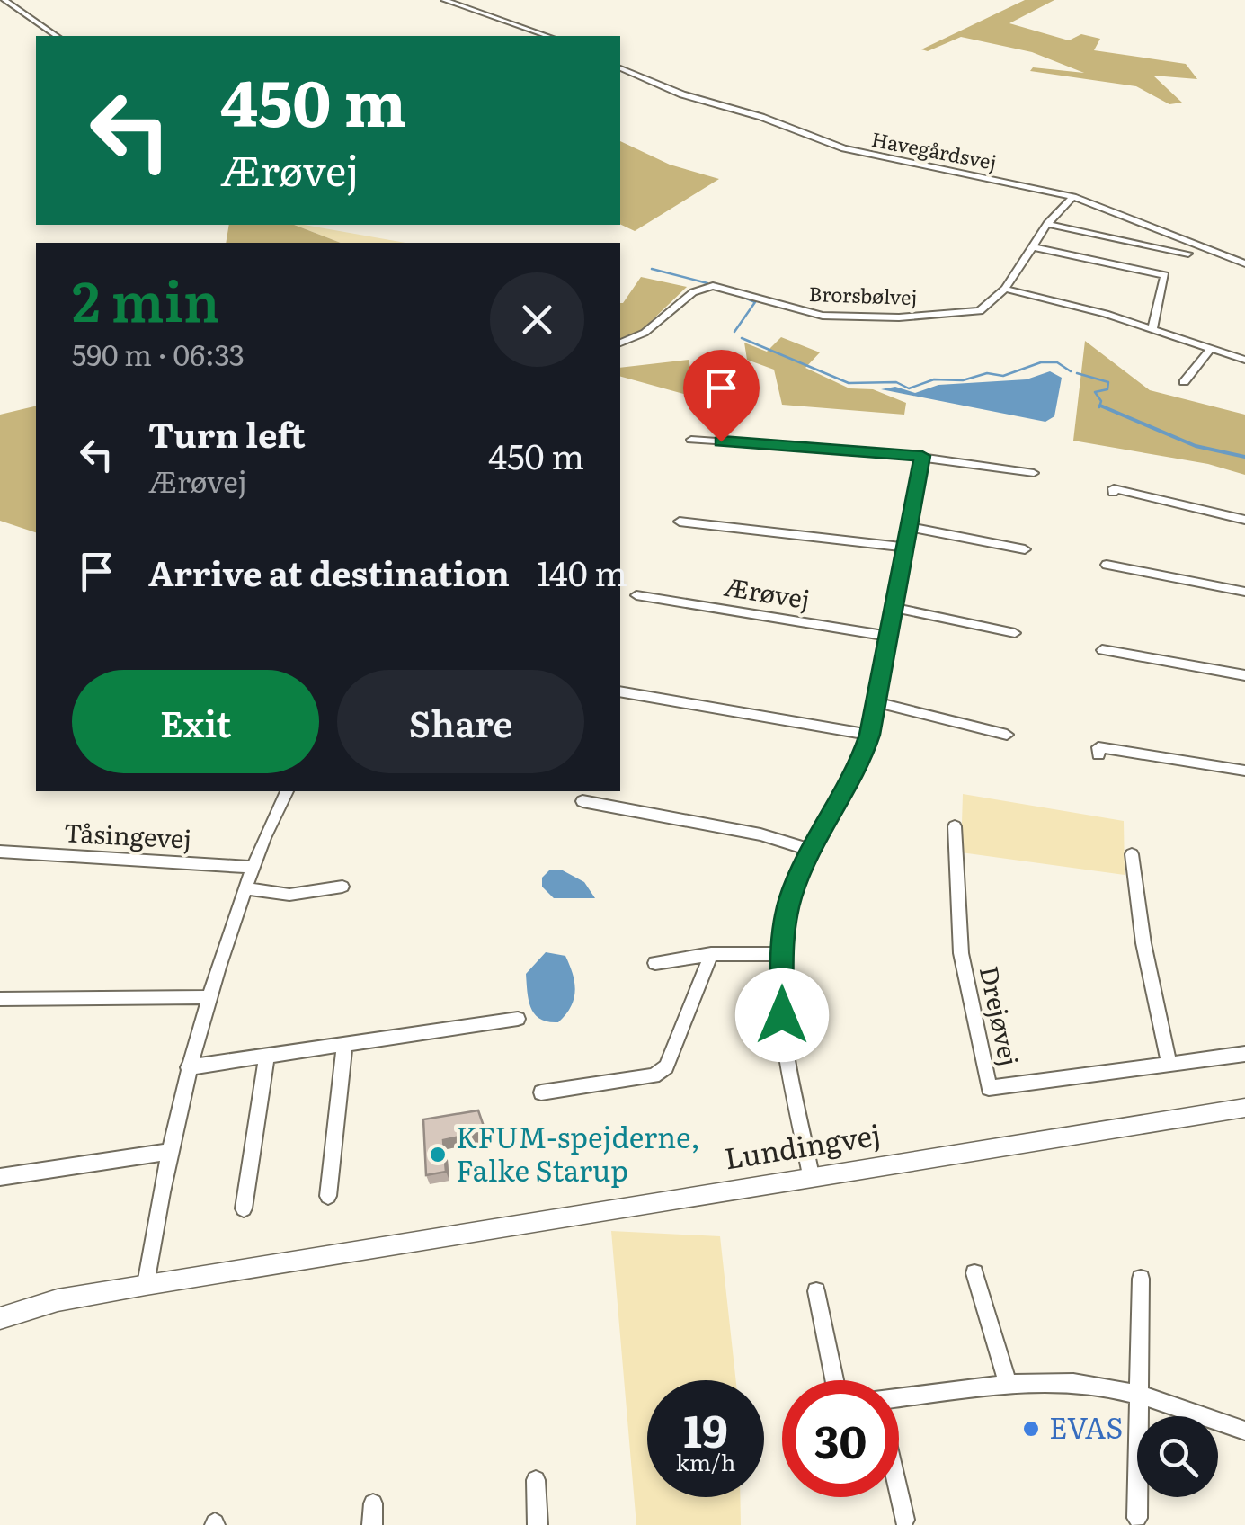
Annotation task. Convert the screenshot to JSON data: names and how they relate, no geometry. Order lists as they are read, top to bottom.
{
  "streets": {
    "street": [
      "Havegårdsvej",
      "Brorsbølvej",
      "Ærøvej",
      "Tåsingevej",
      "Drejøvej",
      "Lundingvej"
    ]
  },
  "crossings": [
    ["Havegårdsvej", "Brorsbølvej"]
  ],
  "places": ["KFUM-spejderne, Falke Starup", "EVAS"],
  "page": {
    "turn": ["450 m", "Ærøvej"],
    "heading": ["2 min", "590 m · 06:33"],
    "list": [
      {
        "name": "Turn left",
        "note": "Ærøvej",
        "value": "450 m"
      },
      {
        "name": "Arrive at destination",
        "value": "140 m"
      }
    ],
    "buttons": ["Exit", "Share"],
    "speed": "19 km/h",
    "limit": "30"
  }
}
